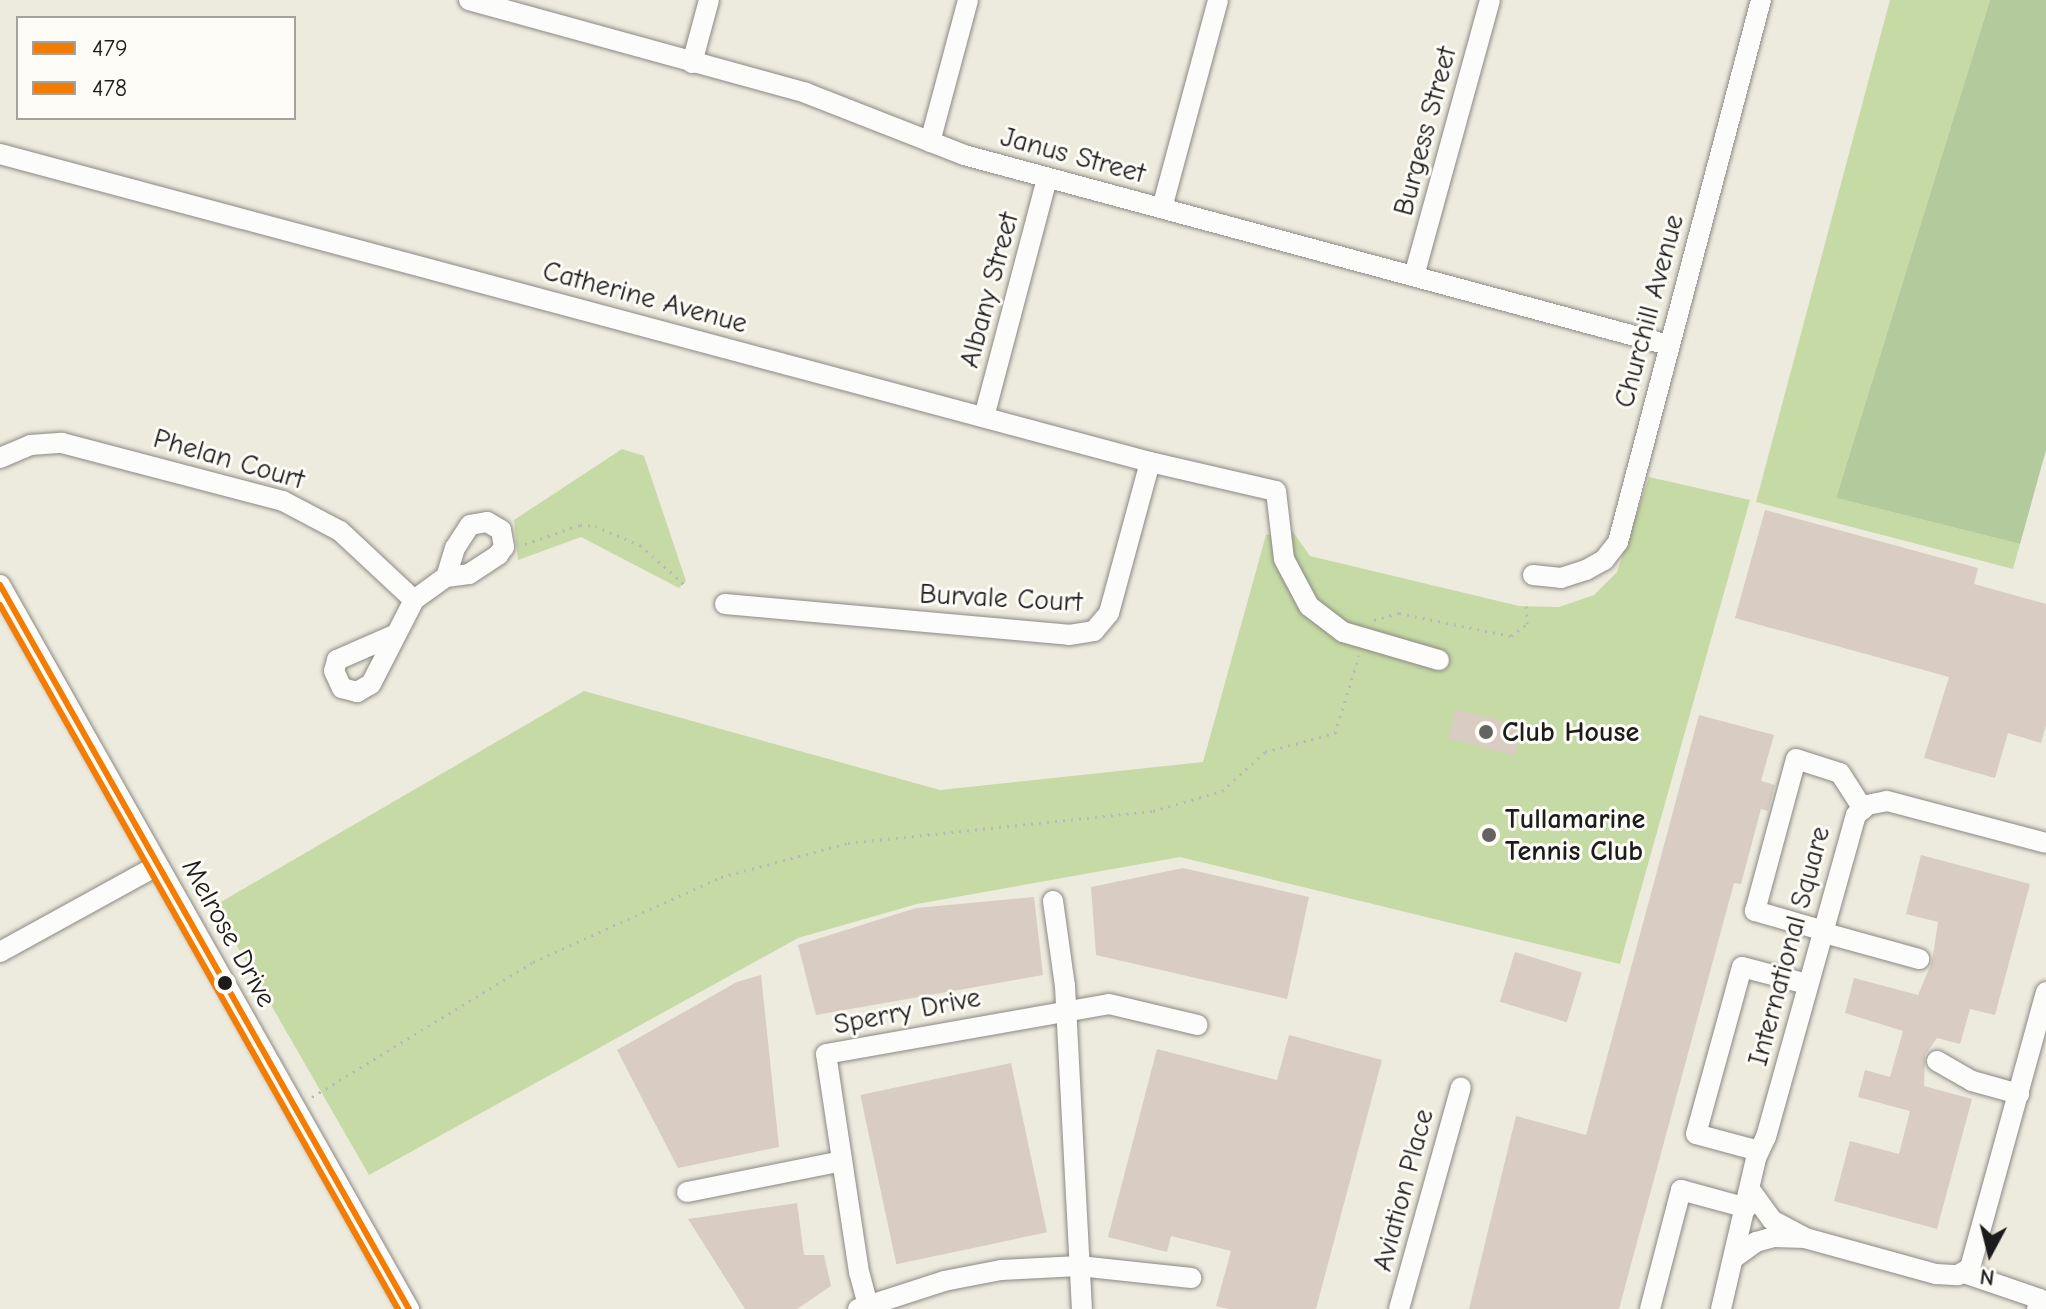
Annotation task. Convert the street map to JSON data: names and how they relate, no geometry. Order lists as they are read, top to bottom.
{
  "streets": {
    "street": [
      "Burgess Street",
      "Janus Street",
      "Albany Street",
      "Catherine Avenue",
      "Churchill Avenue",
      "Phelan Court",
      "Burvale Court",
      "Melrose Drive",
      "International Square",
      "Sperry Drive",
      "Aviation Place"
    ]
  },
  "crossings": [
    ["Burgess Street", "Janus Street"],
    ["Janus Street", "Albany Street"],
    ["Janus Street", "Churchill Avenue"],
    ["Albany Street", "Catherine Avenue"],
    ["Catherine Avenue", "Burvale Court"]
  ],
  "places": ["Club House", "Tullamarine Tennis Club"],
  "lines": ["transit line 479", "transit line 478"],
  "legend": ["479", "478"],
  "north": "bottom"
}
